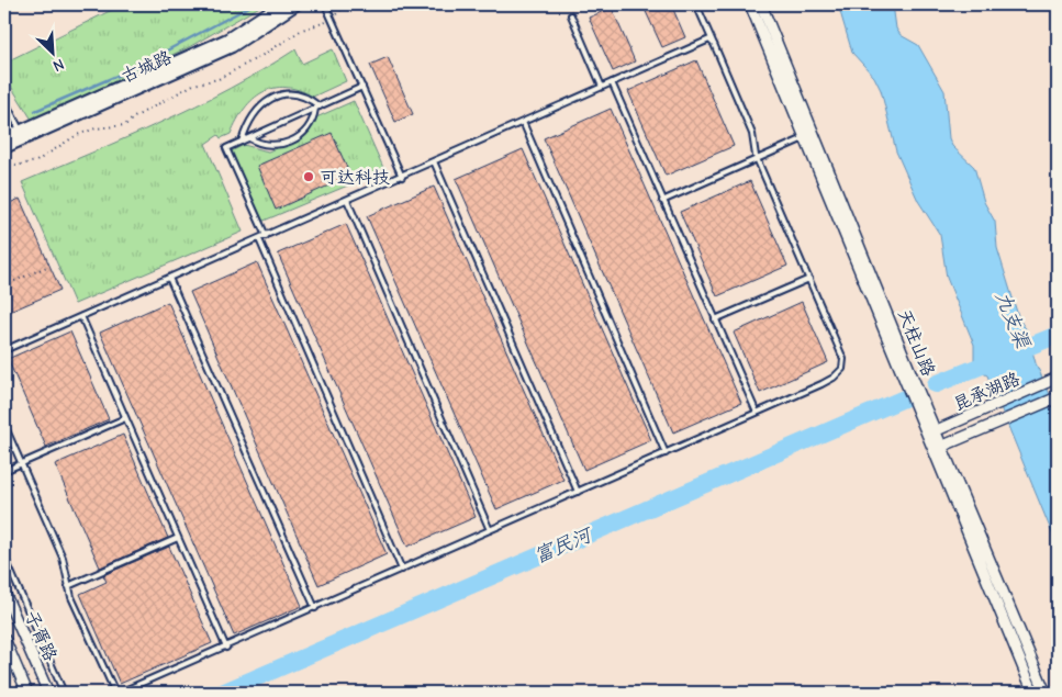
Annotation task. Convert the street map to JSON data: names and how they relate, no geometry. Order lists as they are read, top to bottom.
{
  "streets": {
    "main road": ["古城路"],
    "street": ["天柱山路", "昆承湖路", "子胥路"]
  },
  "crossings": [
    ["天柱山路", "昆承湖路"]
  ],
  "water": ["九支渠", "富民河"],
  "places": ["可达科技"],
  "north": "bottom right"
}
